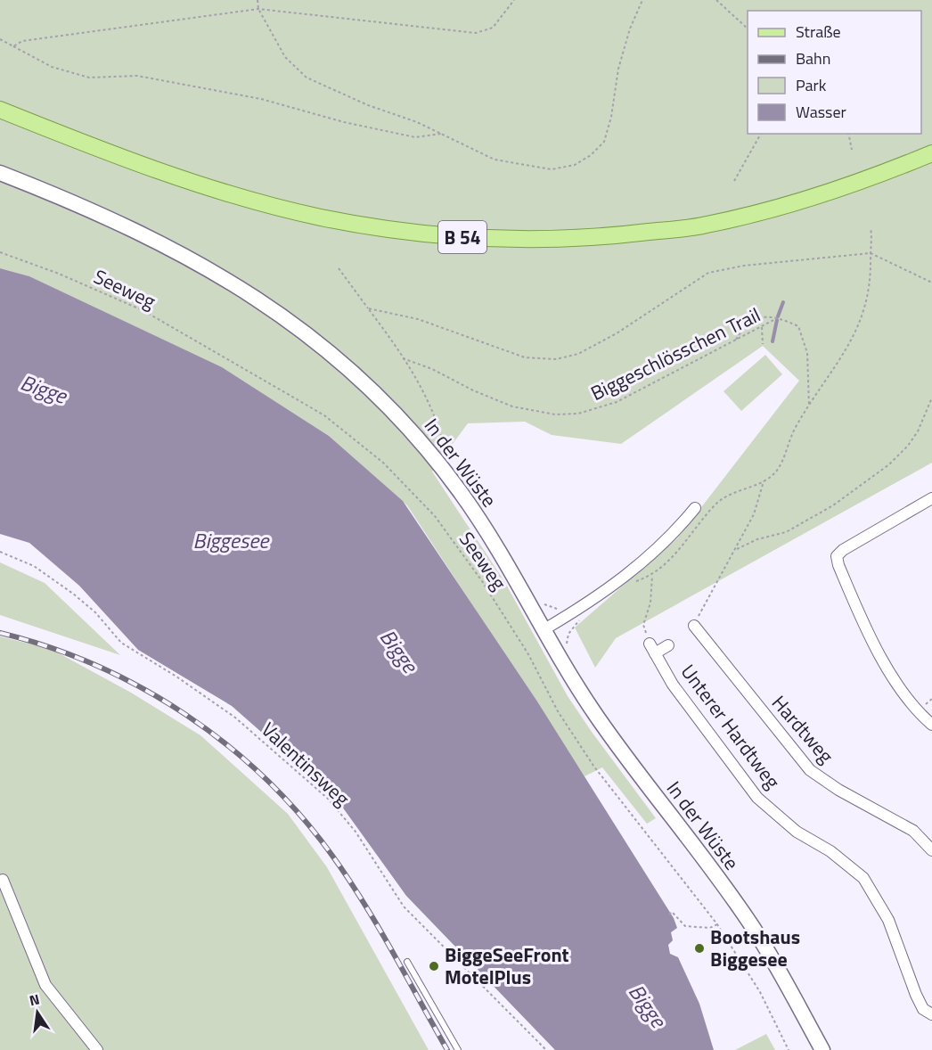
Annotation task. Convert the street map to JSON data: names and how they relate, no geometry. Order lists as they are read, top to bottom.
{
  "streets": {
    "main road": ["B 54", "In der Wüste"],
    "street": ["Unterer Hardtweg", "Hardtweg"],
    "path": ["Seeweg", "Biggeschlösschen Trail", "Valentinsweg"]
  },
  "water": ["Bigge", "Biggesee"],
  "places": ["Bootshaus Biggesee", "BiggeSeeFront MotelPlus"],
  "legend": [
    "Straße",
    "Bahn",
    "Park",
    "Wasser"
  ],
  "north": "top"
}
